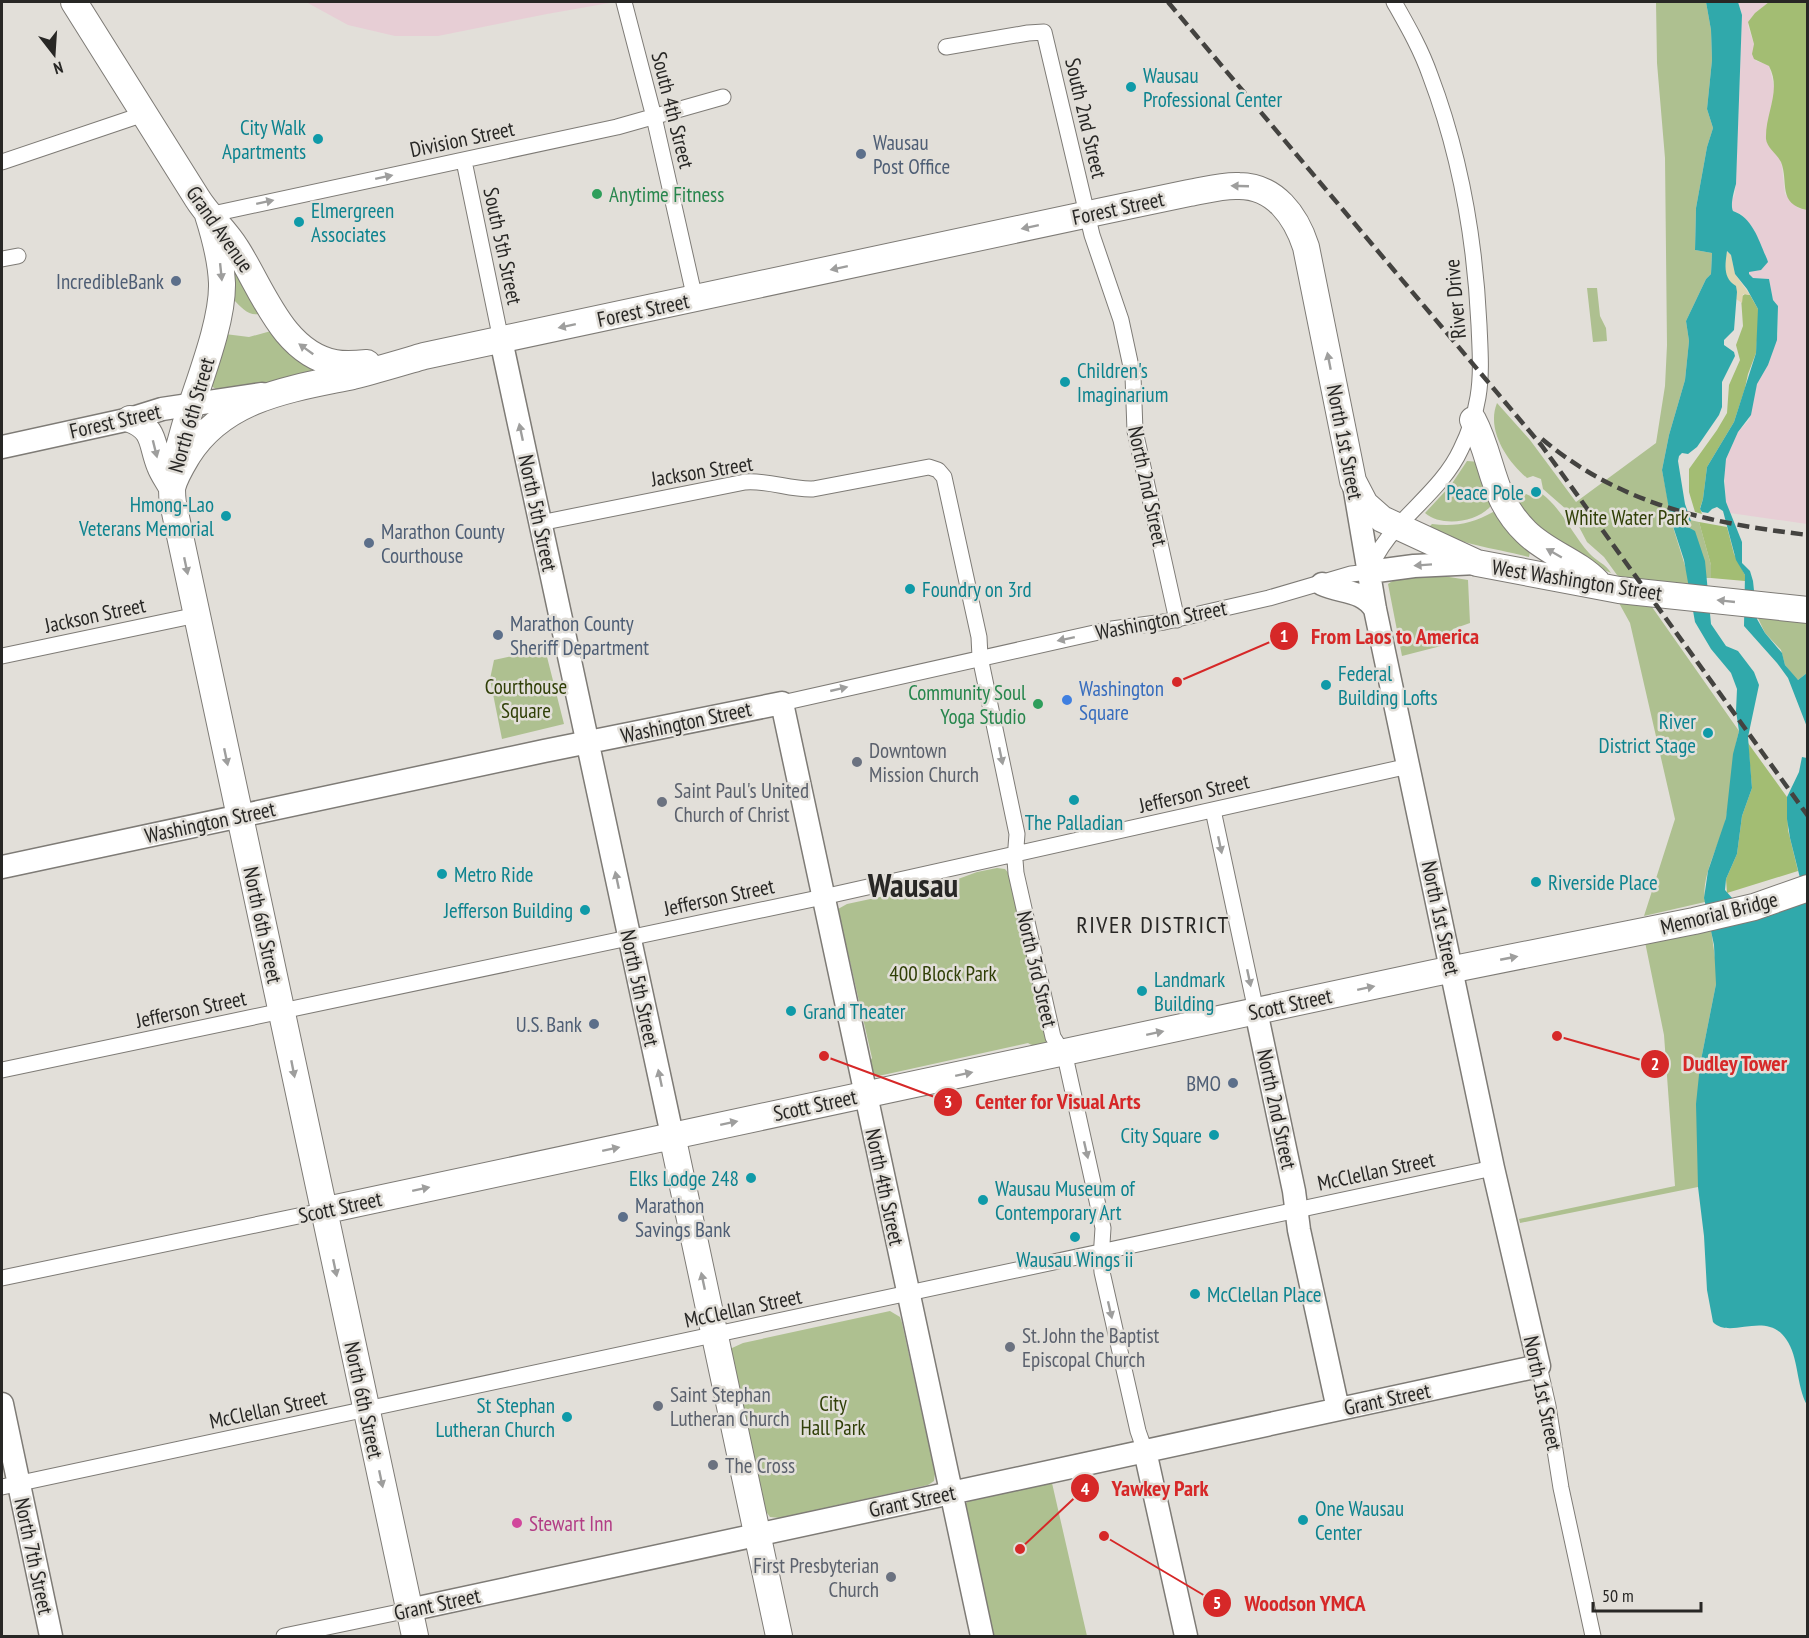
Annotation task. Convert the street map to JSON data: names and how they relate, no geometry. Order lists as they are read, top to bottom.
{
  "streets": {
    "main road": [
      "Forest Street",
      "Grand Avenue",
      "North 6th Street",
      "North 1st Street",
      "North 5th Street",
      "West Washington Street",
      "Memorial Bridge",
      "Scott Street"
    ],
    "street": [
      "South 4th Street",
      "South 2nd Street",
      "Division Street",
      "South 5th Street",
      "River Drive",
      "Jackson Street",
      "North 2nd Street",
      "Washington Street",
      "Jefferson Street",
      "North 3rd Street",
      "McClellan Street",
      "North 4th Street",
      "Grant Street",
      "North 7th Street"
    ]
  },
  "crossings": [
    ["South 4th Street", "Division Street"],
    ["South 4th Street", "Forest Street"],
    ["South 2nd Street", "Forest Street"],
    ["South 2nd Street", "North 2nd Street"],
    ["Division Street", "Grand Avenue"],
    ["Division Street", "South 5th Street"],
    ["Division Street", "North 6th Street"],
    ["Forest Street", "Grand Avenue"],
    ["Forest Street", "South 5th Street"],
    ["Forest Street", "North 6th Street"],
    ["Forest Street", "North 1st Street"],
    ["Forest Street", "North 2nd Street"],
    ["Forest Street", "North 5th Street"],
    ["Grand Avenue", "North 6th Street"],
    ["South 5th Street", "North 5th Street"],
    ["River Drive", "North 1st Street"],
    ["River Drive", "West Washington Street"],
    ["River Drive", "Washington Street"],
    ["North 6th Street", "Jackson Street"],
    ["North 6th Street", "Washington Street"],
    ["North 6th Street", "Jefferson Street"],
    ["North 6th Street", "Scott Street"],
    ["North 6th Street", "McClellan Street"],
    ["North 6th Street", "Grant Street"],
    ["North 1st Street", "West Washington Street"],
    ["North 1st Street", "Washington Street"],
    ["North 1st Street", "Jefferson Street"],
    ["North 1st Street", "Scott Street"],
    ["North 1st Street", "McClellan Street"],
    ["North 1st Street", "Grant Street"],
    ["Jackson Street", "North 5th Street"],
    ["Jackson Street", "North 3rd Street"],
    ["North 2nd Street", "Washington Street"],
    ["North 2nd Street", "Jefferson Street"],
    ["North 2nd Street", "Scott Street"],
    ["North 2nd Street", "McClellan Street"],
    ["North 2nd Street", "Grant Street"],
    ["North 5th Street", "Washington Street"],
    ["North 5th Street", "Jefferson Street"],
    ["North 5th Street", "Scott Street"],
    ["North 5th Street", "McClellan Street"],
    ["North 5th Street", "Grant Street"],
    ["West Washington Street", "Washington Street"],
    ["Washington Street", "North 3rd Street"],
    ["Washington Street", "North 4th Street"],
    ["Jefferson Street", "North 3rd Street"],
    ["Jefferson Street", "North 4th Street"],
    ["Memorial Bridge", "Scott Street"],
    ["North 3rd Street", "Scott Street"],
    ["North 3rd Street", "McClellan Street"],
    ["North 3rd Street", "Grant Street"],
    ["Scott Street", "North 4th Street"],
    ["McClellan Street", "North 4th Street"],
    ["McClellan Street", "North 7th Street"],
    ["North 4th Street", "Grant Street"]
  ],
  "one_way": [
    "Division Street",
    "Forest Street",
    "Grand Avenue",
    "North 6th Street",
    "North 5th Street",
    "West Washington Street",
    "North 3rd Street",
    "Scott Street"
  ],
  "districts": ["Wausau", "RIVER DISTRICT"],
  "parks": [
    "White Water Park",
    "Courthouse Square",
    "400 Block Park",
    "City Hall Park"
  ],
  "places": [
    "Wausau Professional Center",
    "City Walk Apartments",
    "Wausau Post Office",
    "Anytime Fitness",
    "Elmergreen Associates",
    "IncredibleBank",
    "Children's Imaginarium",
    "Peace Pole",
    "Hmong-Lao Veterans Memorial",
    "Marathon County Courthouse",
    "Foundry on 3rd",
    "Marathon County Sheriff Department",
    "From Laos to America",
    "Federal Building Lofts",
    "Washington Square",
    "Community Soul Yoga Studio",
    "River District Stage",
    "Downtown Mission Church",
    "The Palladian",
    "Saint Paul's United Church of Christ",
    "Metro Ride",
    "Riverside Place",
    "Jefferson Building",
    "Landmark Building",
    "Grand Theater",
    "U.S. Bank",
    "Dudley Tower",
    "Center for Visual Arts",
    "BMO",
    "City Square",
    "Elks Lodge 248",
    "Wausau Museum of Contemporary Art",
    "Marathon Savings Bank",
    "Wausau Wings ii",
    "McClellan Place",
    "St. John the Baptist Episcopal Church",
    "Saint Stephan Lutheran Church",
    "St Stephan Lutheran Church",
    "The Cross",
    "One Wausau Center",
    "Stewart Inn",
    "Woodson YMCA",
    "Yawkey Park",
    "First Presbyterian Church"
  ],
  "scale_bar": "50 m",
  "north": "bottom"
}
